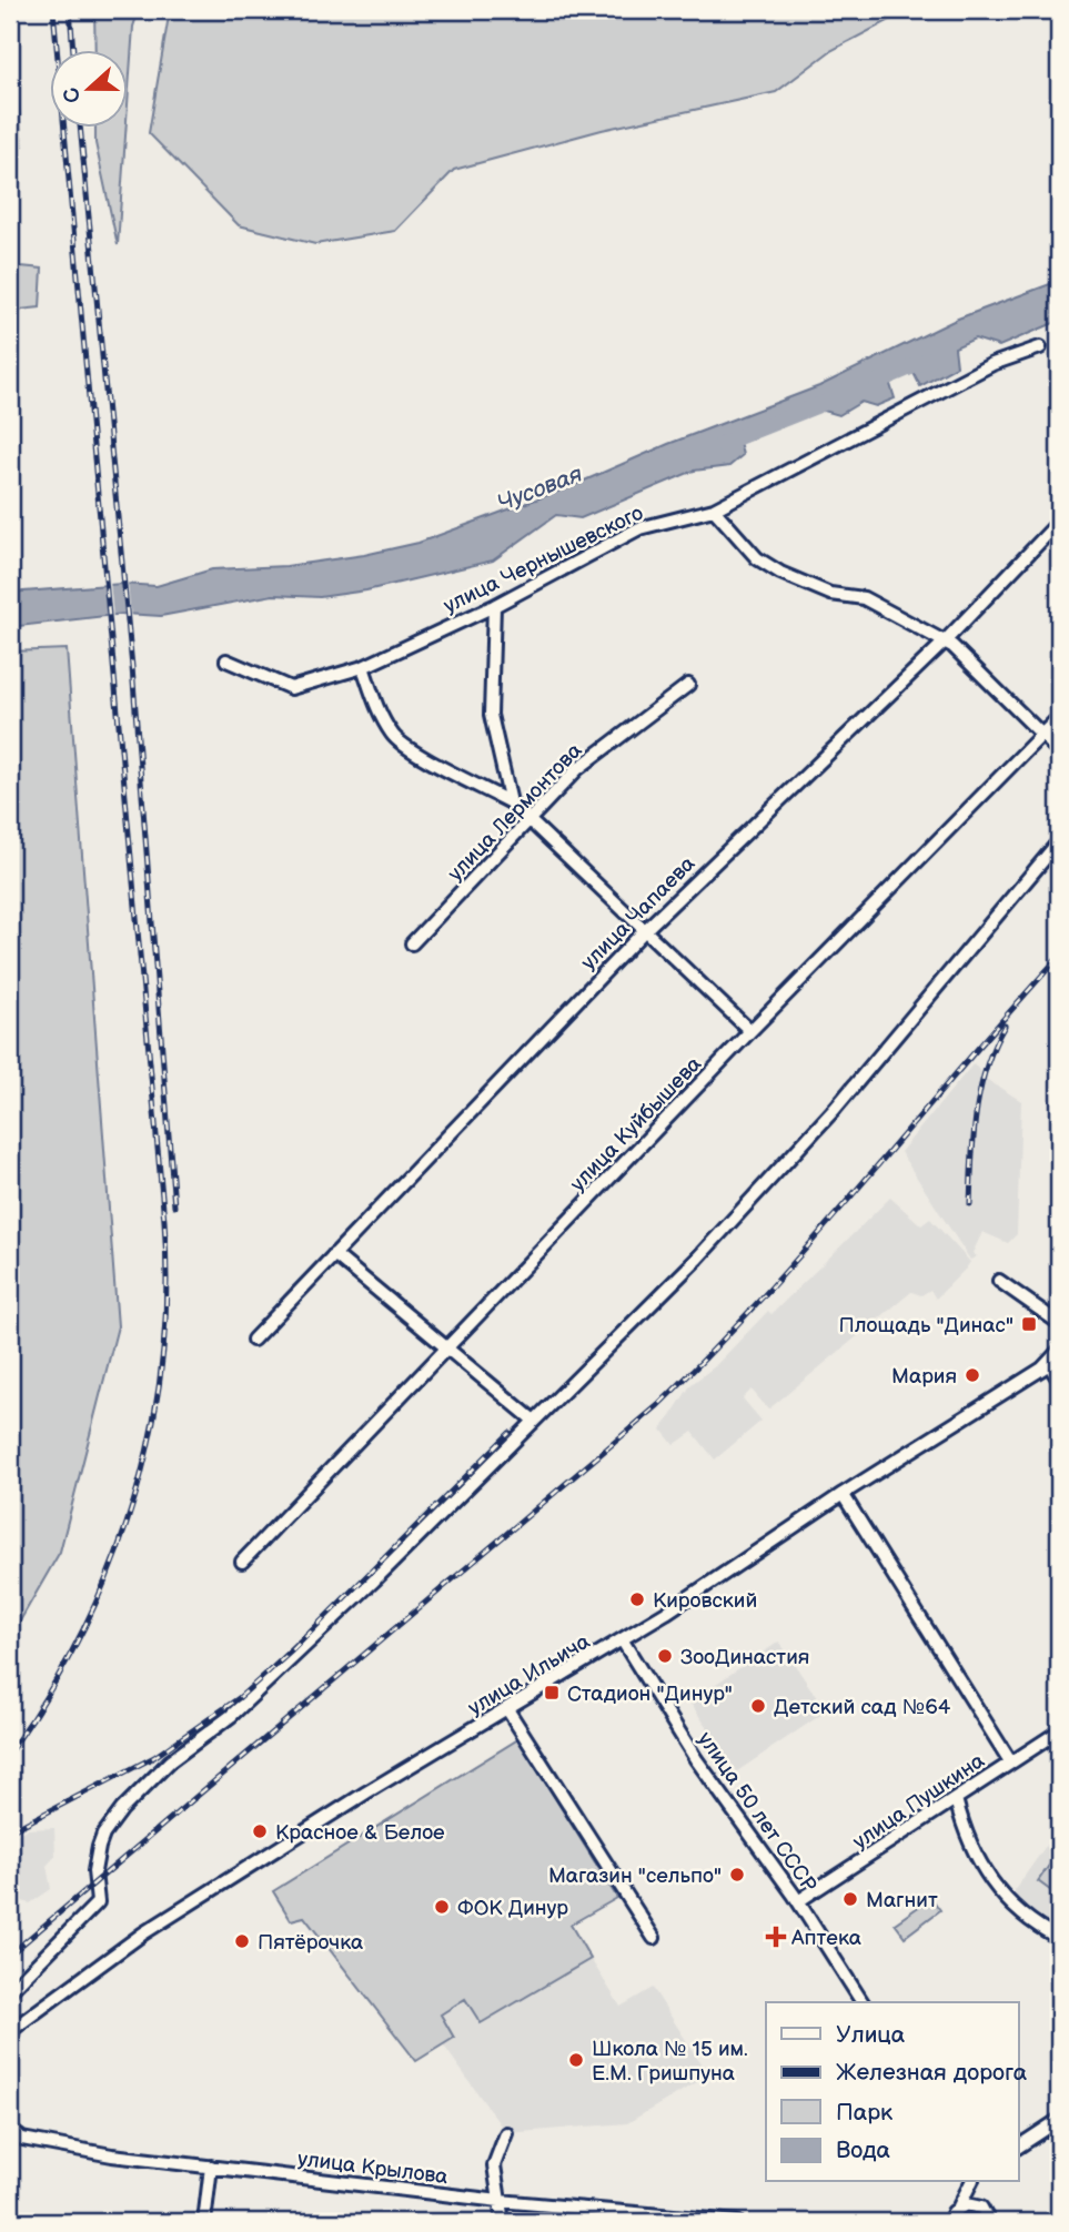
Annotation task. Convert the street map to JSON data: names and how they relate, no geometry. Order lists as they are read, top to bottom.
{
  "streets": {
    "street": [
      "улица Чернышевского",
      "улица Лермонтова",
      "улица Чапаева",
      "улица Куйбышева",
      "улица Ильича",
      "улица Пушкина",
      "улица 50 лет СССР",
      "улица Крылова"
    ]
  },
  "crossings": [
    ["улица Ильича", "улица 50 лет СССР"],
    ["улица Пушкина", "улица 50 лет СССР"]
  ],
  "water": ["Чусовая"],
  "places": {
    "transit": ["Площадь \"Динас\"", "Стадион \"Динур\""],
    "other": [
      "Мария",
      "Кировский",
      "ЗооДинастия",
      "Детский сад №64",
      "Красное & Белое",
      "Магазин \"сельпо\"",
      "Магнит",
      "ФОК Динур",
      "Пятёрочка",
      "Школа № 15 им. Е.М. Гришпуна"
    ],
    "health": ["Аптека"]
  },
  "legend": [
    "Улица",
    "Железная дорога",
    "Парк",
    "Вода"
  ],
  "north": "left"
}
